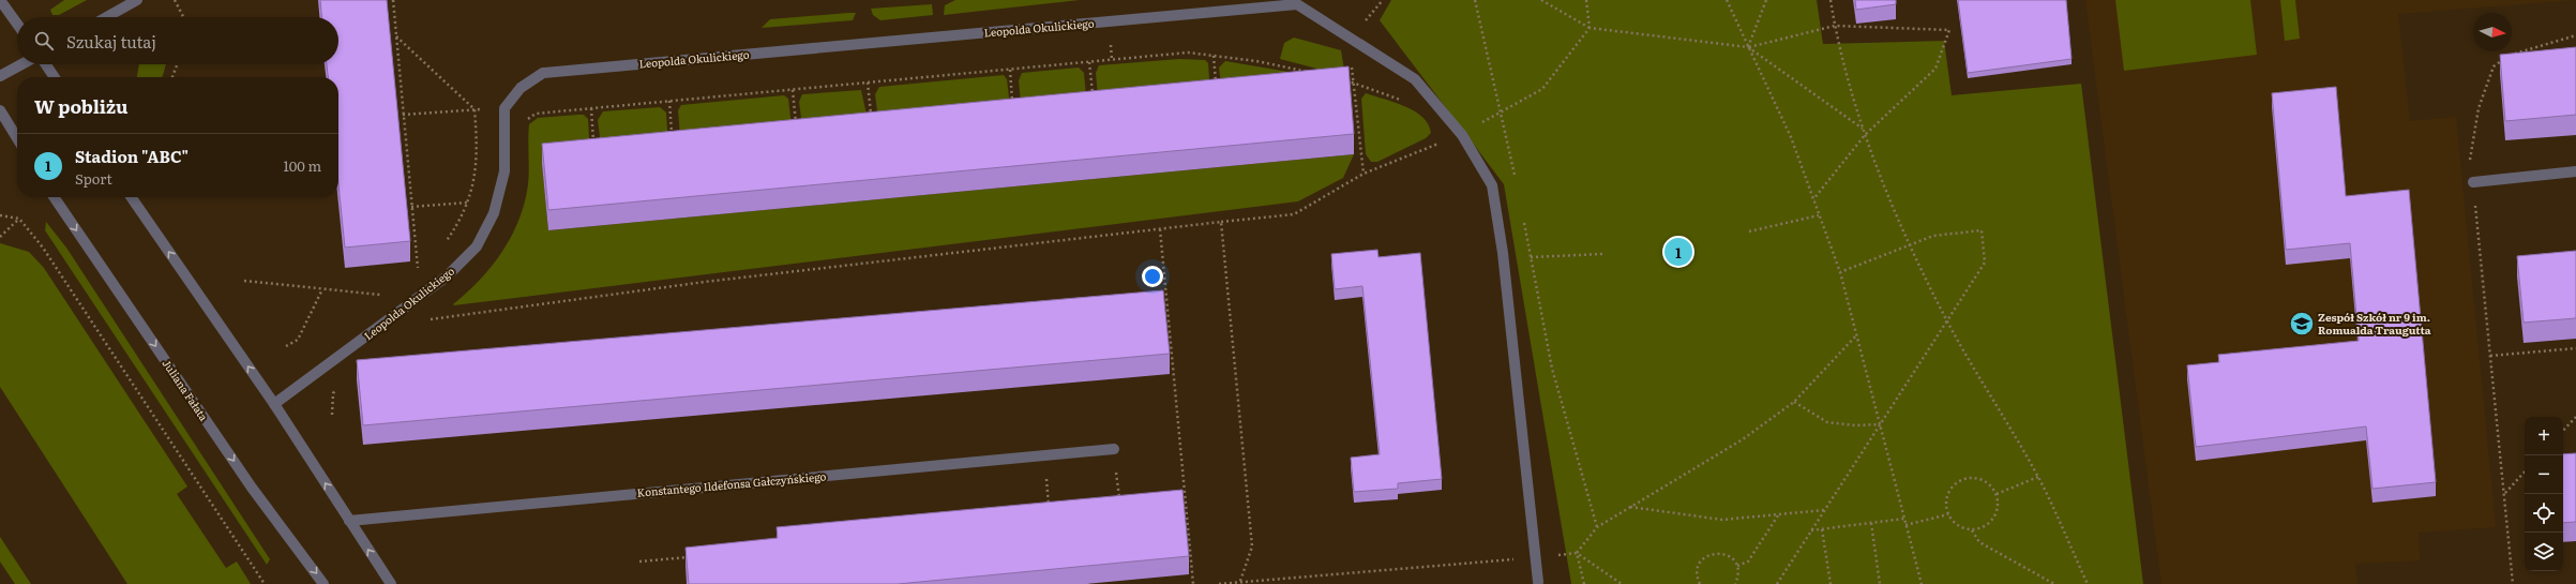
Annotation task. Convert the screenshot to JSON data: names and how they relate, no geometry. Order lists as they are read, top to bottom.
{
  "streets": {
    "street": ["Leopolda Okulickiego", "Juliana Fałata", "Konstantego Ildefonsa Gałczyńskiego"]
  },
  "places": {
    "school or university": ["Zespół Szkół nr 9 im. Romualda Traugutta"]
  },
  "north": "right",
  "page": {
    "search": "Szukaj tutaj",
    "heading": "W pobliżu",
    "list": [
      {
        "mark": "1",
        "name": "Stadion \"ABC\"",
        "note": "Sport",
        "value": "100 m"
      }
    ],
    "pins": "1",
    "map_buttons": ["+", "−"]
  }
}
